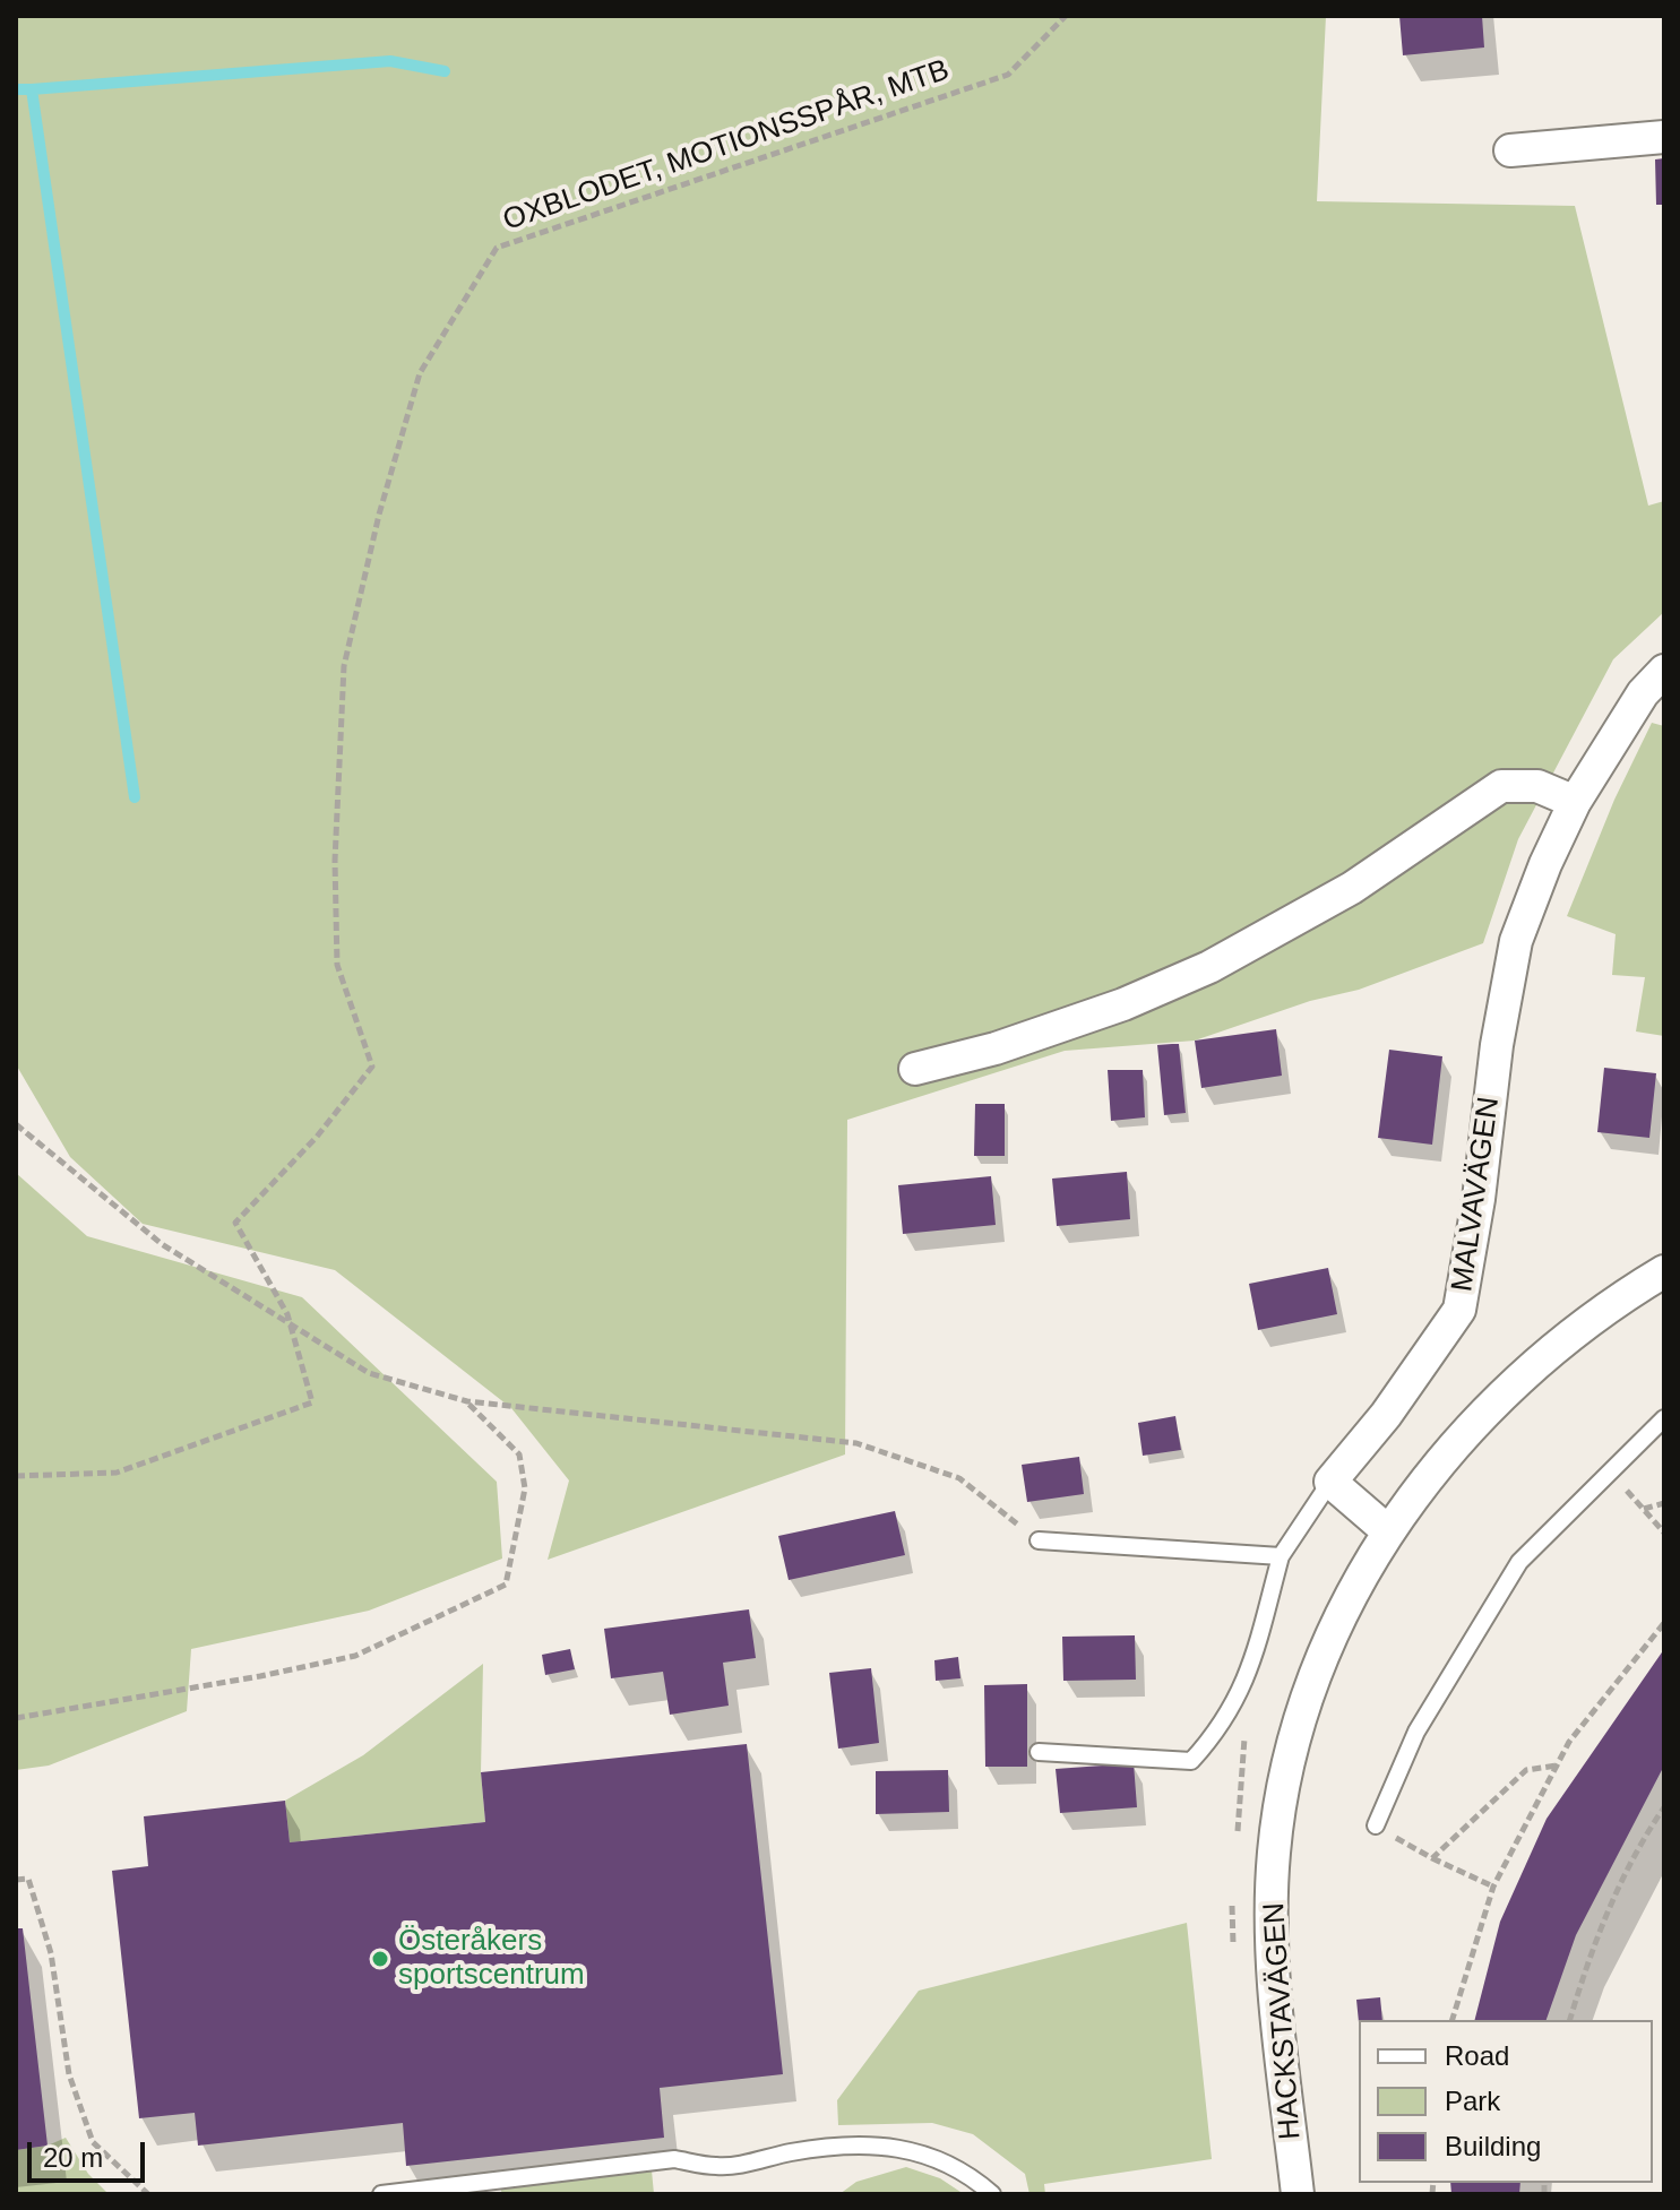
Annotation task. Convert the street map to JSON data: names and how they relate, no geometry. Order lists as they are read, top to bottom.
{
  "streets": {
    "street": ["MALVAVÄGEN", "HACKSTAVÄGEN"],
    "path": ["OXBLODET, MOTIONSSPÅR, MTB"]
  },
  "places": ["Österåkers sportscentrum"],
  "legend": ["Road", "Park", "Building"],
  "scale_bar": "20 m"
}
